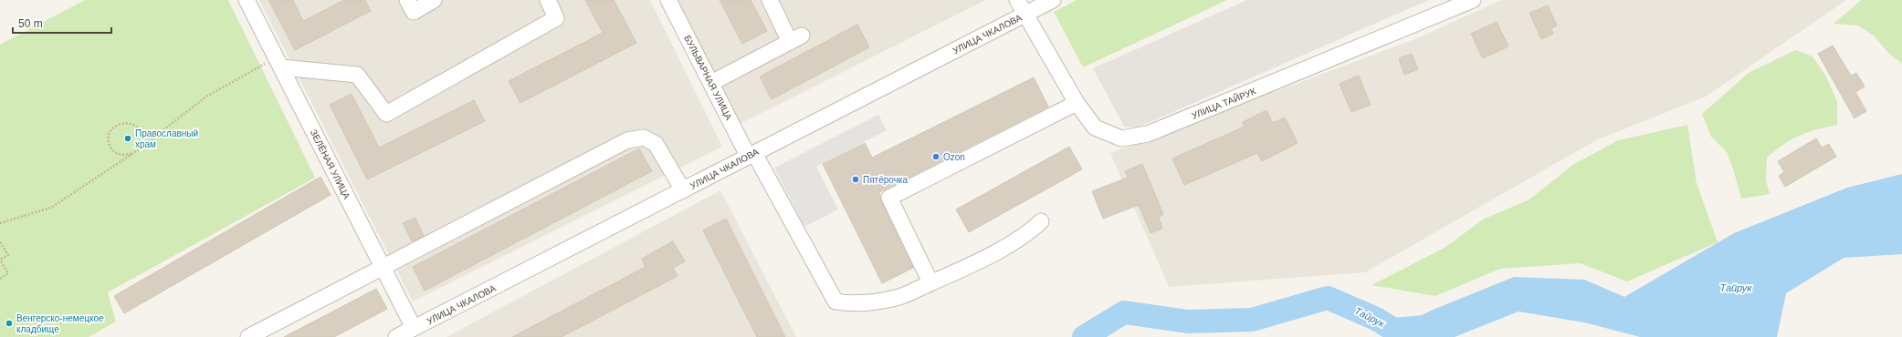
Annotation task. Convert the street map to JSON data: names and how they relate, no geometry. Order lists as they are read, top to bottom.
{
  "streets": {
    "street": [
      "УЛИЦА ЧКАЛОВА",
      "БУЛЬВАРНАЯ УЛИЦА",
      "УЛИЦА ТАЙРУК",
      "ЗЕЛЁНАЯ УЛИЦА"
    ]
  },
  "crossings": [
    ["УЛИЦА ЧКАЛОВА", "БУЛЬВАРНАЯ УЛИЦА"],
    ["УЛИЦА ЧКАЛОВА", "УЛИЦА ТАЙРУК"],
    ["УЛИЦА ЧКАЛОВА", "ЗЕЛЁНАЯ УЛИЦА"]
  ],
  "water": ["Тайрук"],
  "places": [
    "Православный храм",
    "Ozon",
    "Пятёрочка",
    "Венгерско-немецкое кладбище"
  ],
  "scale_bar": "50 m"
}
